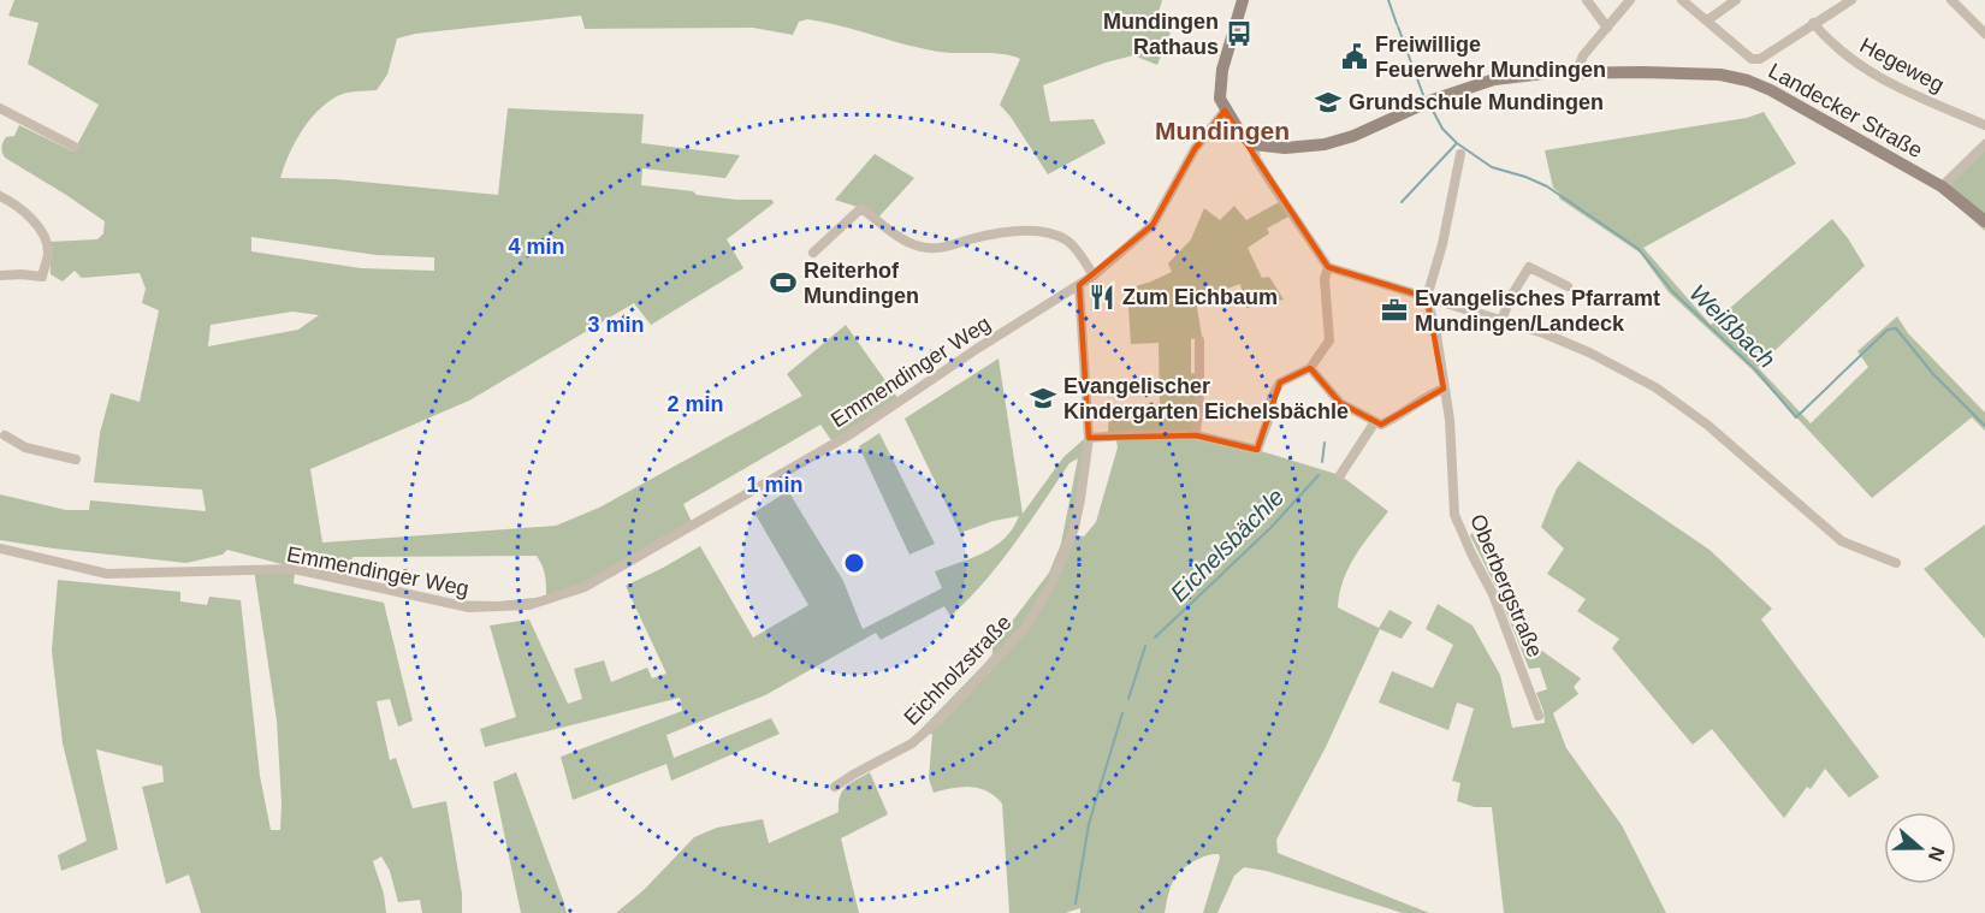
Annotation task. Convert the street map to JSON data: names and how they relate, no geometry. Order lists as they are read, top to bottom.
{
  "streets": {
    "street": [
      "Hegeweg",
      "Landecker Straße",
      "Emmendinger Weg",
      "Oberbergstraße",
      "Eichholzstraße"
    ]
  },
  "crossings": [
    ["Emmendinger Weg", "Eichholzstraße"]
  ],
  "districts": ["Mundingen"],
  "water": ["Weißbach", "Eichelsbächle"],
  "places": {
    "bus stop": ["Mundingen Rathaus"],
    "public building": ["Freiwillige Feuerwehr Mundingen"],
    "school or university": ["Grundschule Mundingen", "Evangelischer Kindergarten Eichelsbächle"],
    "sports": ["Reiterhof Mundingen"],
    "restaurant": ["Zum Eichbaum"],
    "office": ["Evangelisches Pfarramt Mundingen/Landeck"]
  },
  "north": "right",
  "rings": [
    "4 min",
    "3 min",
    "2 min",
    "1 min"
  ]
}
